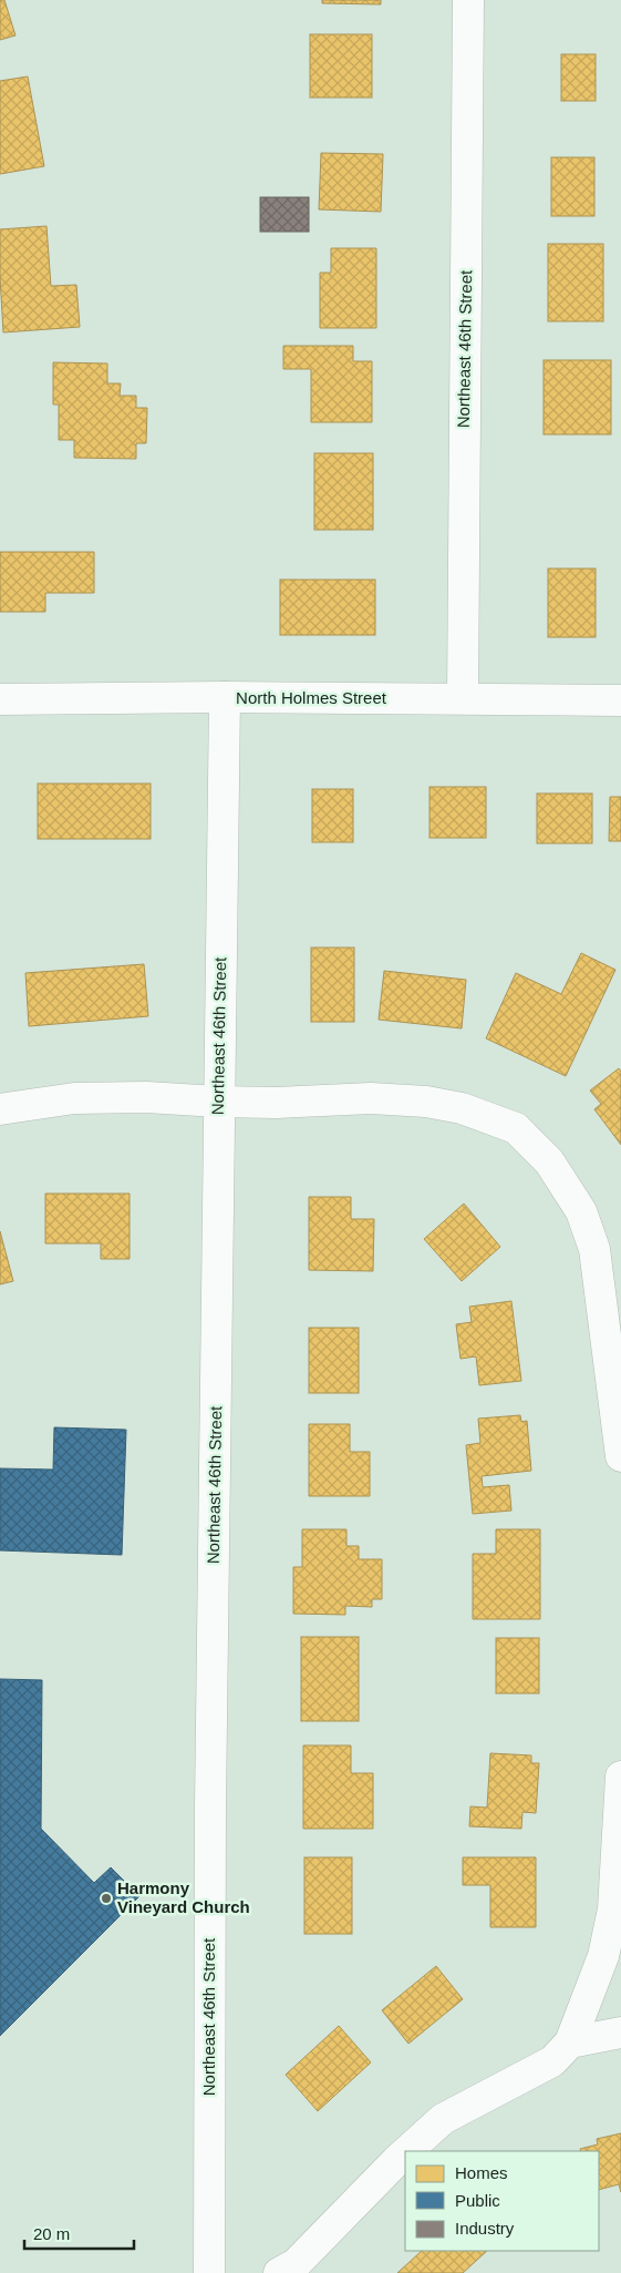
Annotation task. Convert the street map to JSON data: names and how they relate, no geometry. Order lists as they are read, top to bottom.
{
  "streets": {
    "street": ["Northeast 46th Street", "North Holmes Street"]
  },
  "crossings": [
    ["Northeast 46th Street", "North Holmes Street"]
  ],
  "places": ["Harmony Vineyard Church"],
  "legend": ["Homes", "Public", "Industry"],
  "scale_bar": "20 m"
}
